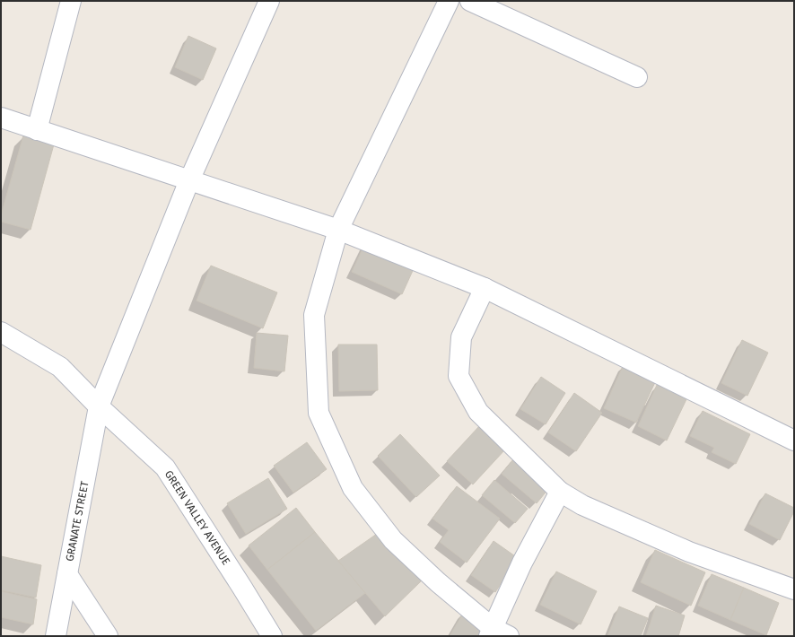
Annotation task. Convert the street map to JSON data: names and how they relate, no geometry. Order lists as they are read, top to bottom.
{
  "streets": {
    "street": ["GREEN VALLEY AVENUE", "GRANATE STREET"]
  },
  "crossings": [
    ["GREEN VALLEY AVENUE", "GRANATE STREET"]
  ]
}
